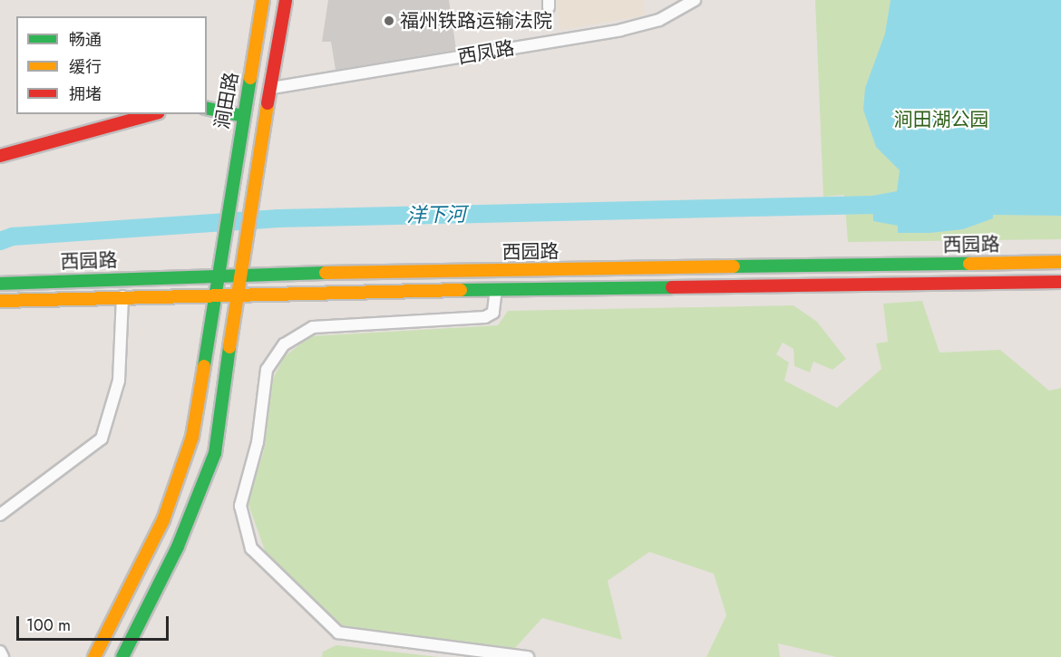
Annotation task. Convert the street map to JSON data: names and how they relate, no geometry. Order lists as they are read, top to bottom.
{
  "streets": {
    "main road": ["涧田路", "西园路"],
    "street": ["西凤路"]
  },
  "crossings": [
    ["涧田路", "西园路"]
  ],
  "water": ["洋下河"],
  "parks": ["涧田湖公园"],
  "places": ["福州铁路运输法院"],
  "legend": ["畅通", "缓行", "拥堵"],
  "scale_bar": "100 m"
}
